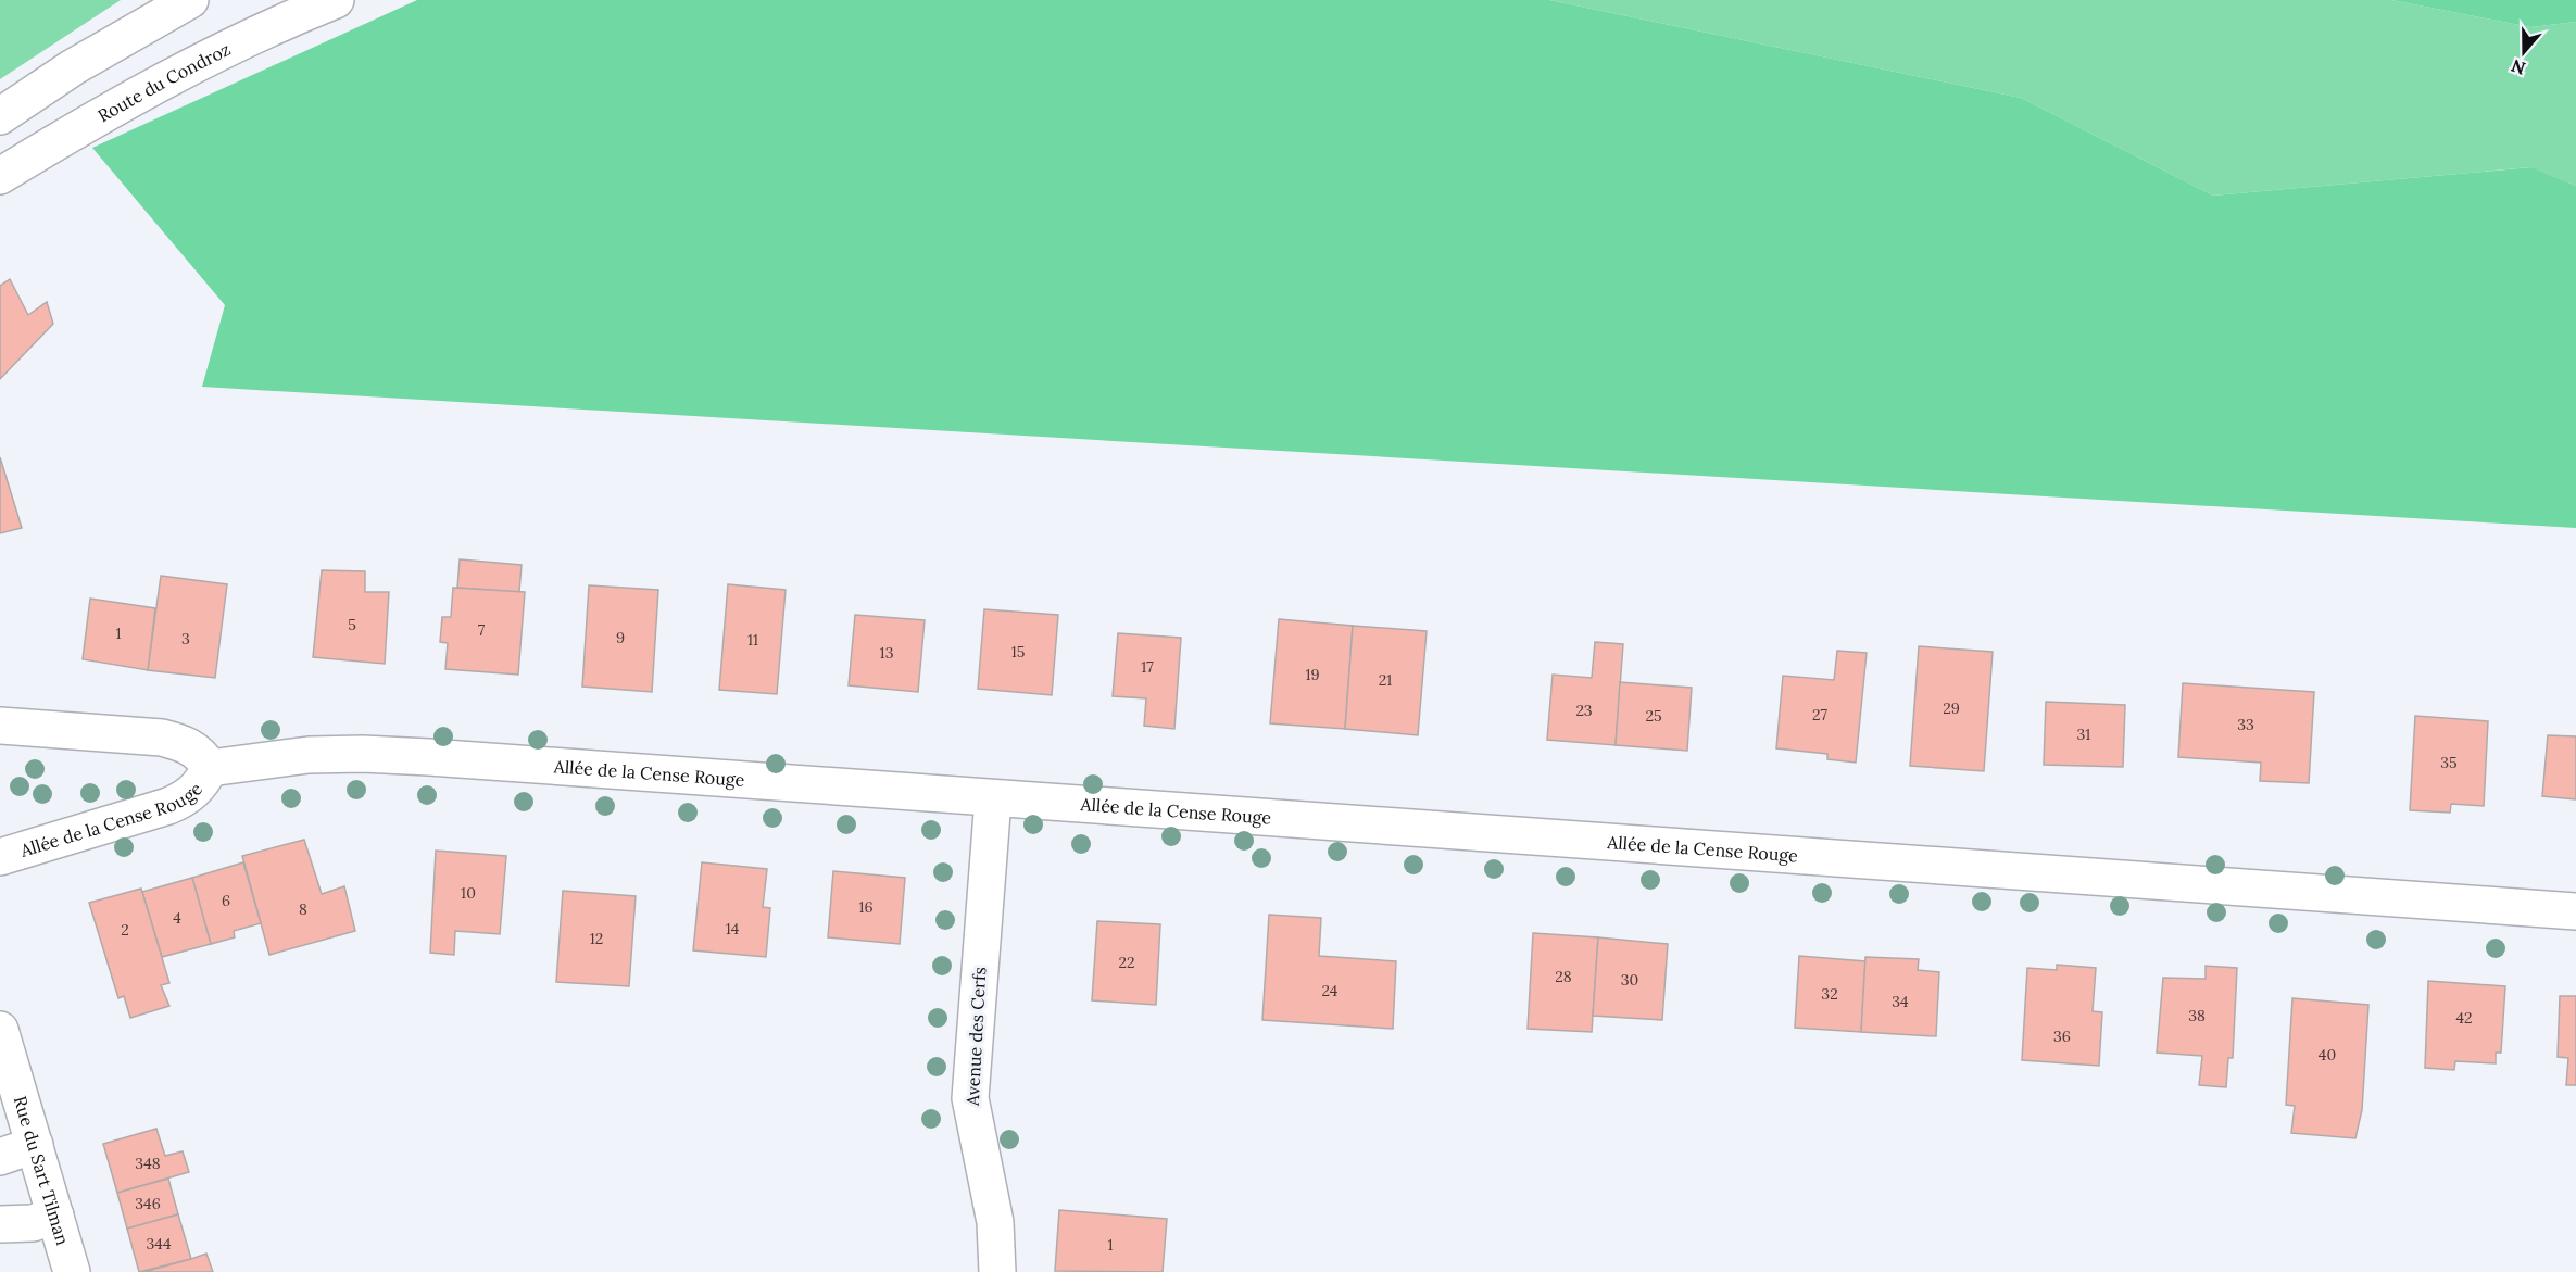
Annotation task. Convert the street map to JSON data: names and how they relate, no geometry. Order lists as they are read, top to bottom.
{
  "streets": {
    "street": [
      "Route du Condroz",
      "Allée de la Cense Rouge",
      "Avenue des Cerfs",
      "Rue du Sart Tilman"
    ]
  },
  "crossings": [
    ["Allée de la Cense Rouge", "Avenue des Cerfs"]
  ],
  "house_numbers": [
    "5",
    "7",
    "1",
    "9",
    "3",
    "11",
    "15",
    "13",
    "17",
    "19",
    "21",
    "29",
    "23",
    "27",
    "25",
    "33",
    "31",
    "35",
    "10",
    "6",
    "16",
    "8",
    "4",
    "14",
    "2",
    "12",
    "22",
    "28",
    "30",
    "24",
    "32",
    "34",
    "38",
    "42",
    "36",
    "40",
    "348",
    "346",
    "344",
    "1"
  ],
  "north": "bottom"
}
